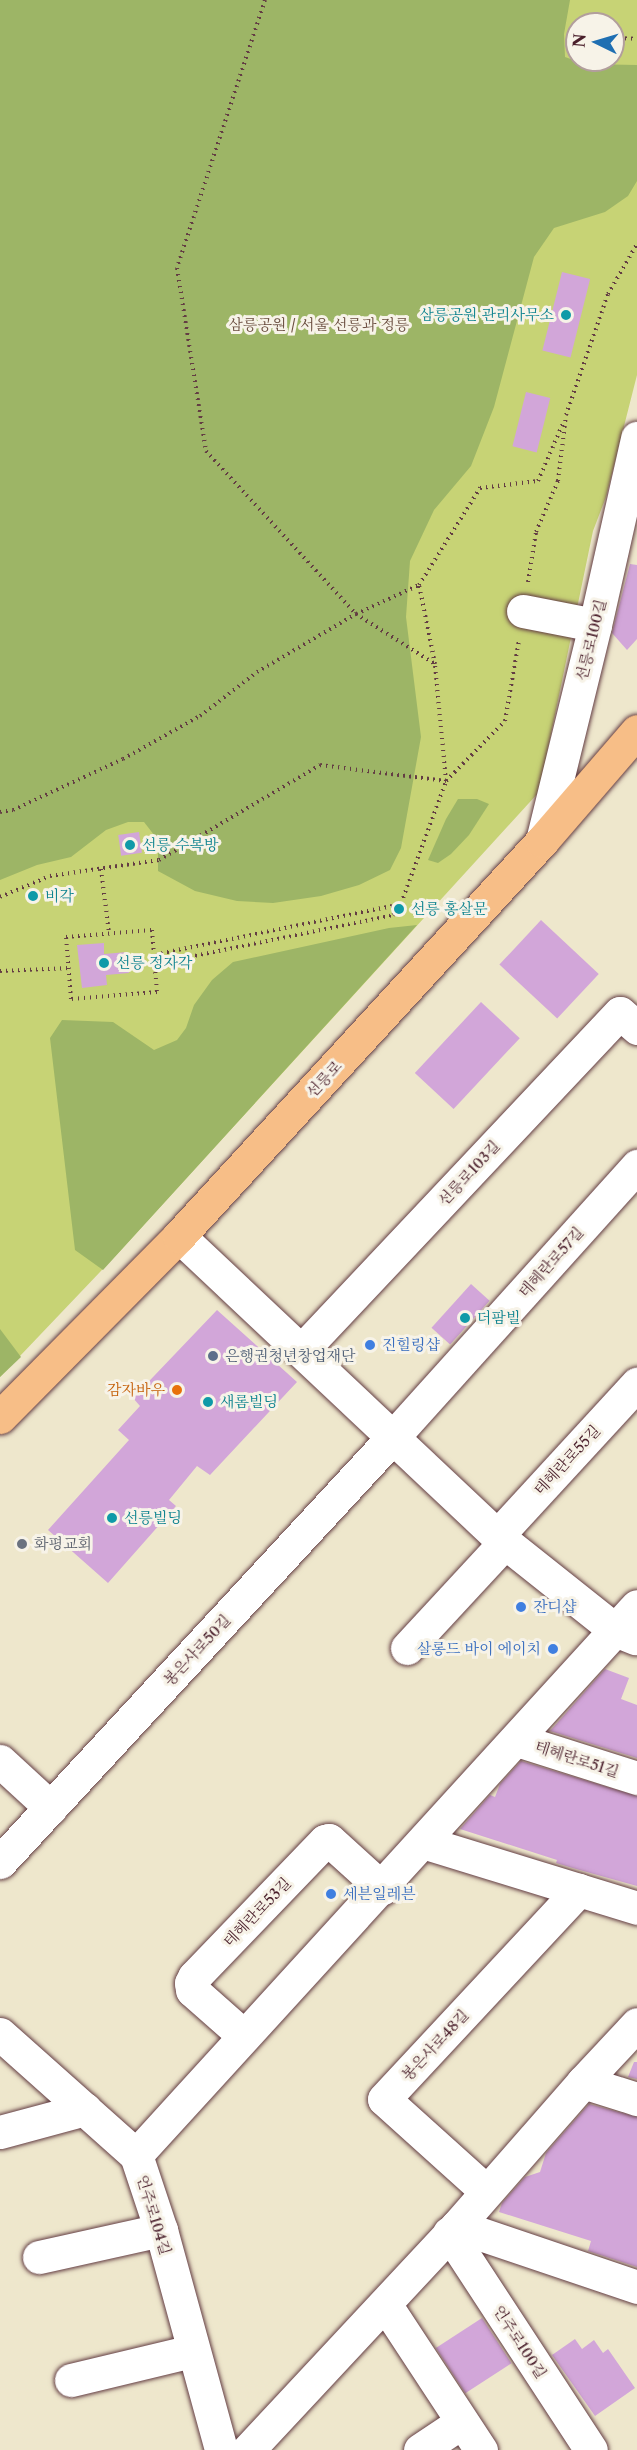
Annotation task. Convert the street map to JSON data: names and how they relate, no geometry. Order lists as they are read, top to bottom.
{
  "streets": {
    "main road": ["선릉로"],
    "street": [
      "선릉로100길",
      "선릉로103길",
      "테헤란로57길",
      "테헤란로55길",
      "봉은사로50길",
      "테헤란로51길",
      "테헤란로53길",
      "봉은사로48길",
      "언주로104길",
      "언주로100길"
    ]
  },
  "crossings": [
    ["선릉로100길", "선릉로"],
    ["테헤란로57길", "봉은사로50길"]
  ],
  "parks": ["삼릉공원 / 서울 선릉과 정릉"],
  "places": [
    "삼릉공원 관리사무소",
    "선릉 수복방",
    "비각",
    "선릉 홍살문",
    "선릉 정자각",
    "더팜빌",
    "진힐링샵",
    "은행권청년창업재단",
    "감자바우",
    "새롬빌딩",
    "선릉빌딩",
    "화평교회",
    "잔디샵",
    "살롱드 바이 에이치",
    "세븐일레븐"
  ],
  "north": "left"
}
